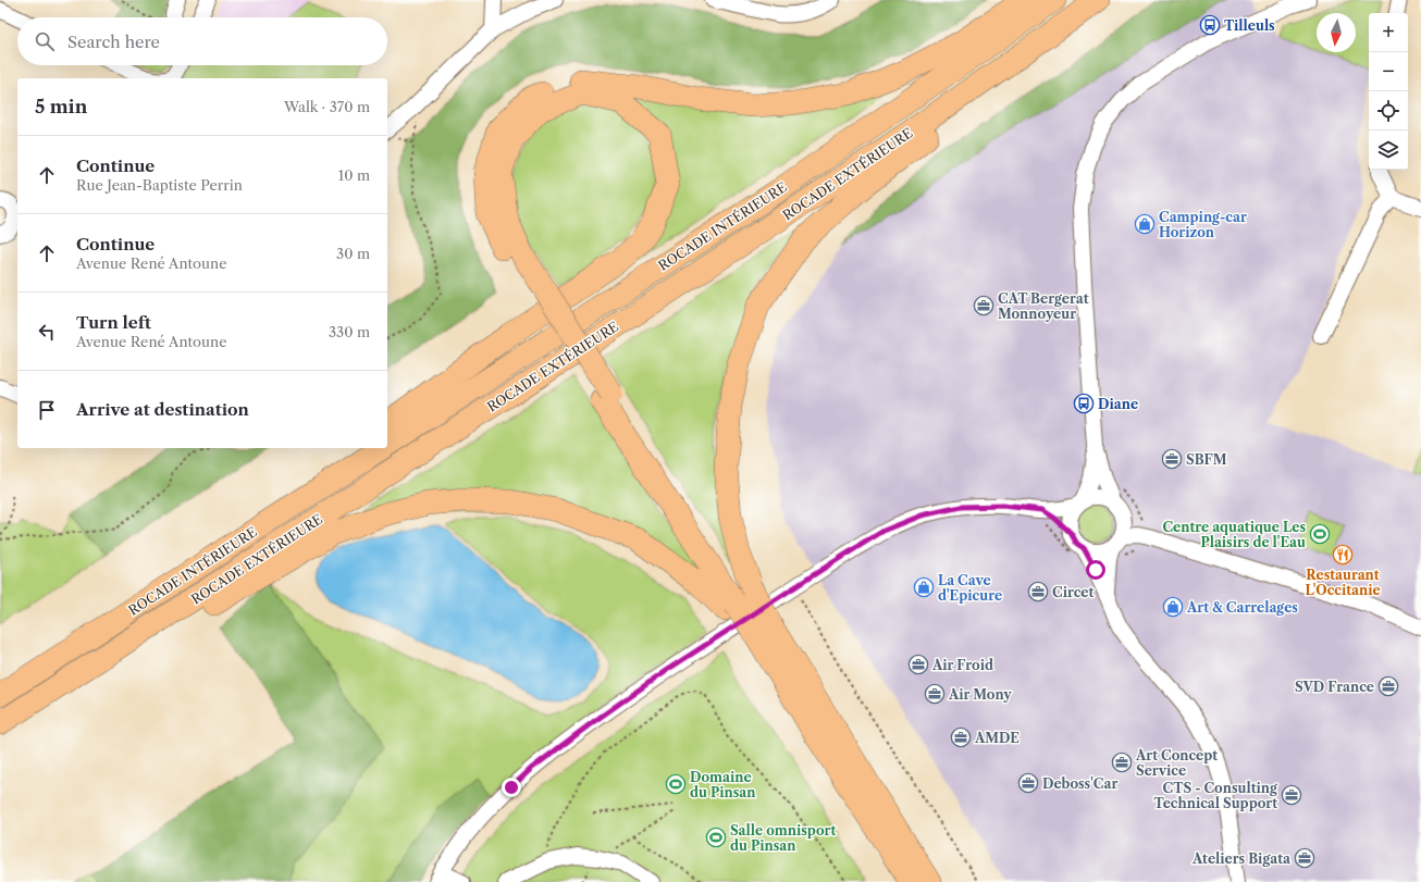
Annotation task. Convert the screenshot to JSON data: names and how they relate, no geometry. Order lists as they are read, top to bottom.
{
  "streets": {
    "highway": ["ROCADE EXTÉRIEURE", "ROCADE INTÉRIEURE"]
  },
  "places": {
    "bus stop": ["Tilleuls", "Diane"],
    "shop": ["Camping-car Horizon", "La Cave d'Epicure", "Art & Carrelages"],
    "office": [
      "CAT Bergerat Monnoyeur",
      "SBFM",
      "Circet",
      "Air Froid",
      "SVD France",
      "Air Mony",
      "AMDE",
      "Art Concept Service",
      "Deboss'Car",
      "CTS - Consulting Technical Support",
      "Ateliers Bigata"
    ],
    "sports": ["Centre aquatique Les Plaisirs de l'Eau", "Domaine du Pinsan", "Salle omnisport du Pinsan"],
    "restaurant": ["Restaurant L'Occitanie"]
  },
  "north": "bottom",
  "page": {
    "map_buttons": ["+", "−"],
    "search": "Search here",
    "heading": ["5 min", "Walk · 370 m"],
    "list": [
      ["Continue", "Rue Jean-Baptiste Perrin", "10 m"],
      ["Continue", "Avenue René Antoune", "30 m"],
      ["Turn left", "Avenue René Antoune", "330 m"],
      "Arrive at destination"
    ]
  }
}
